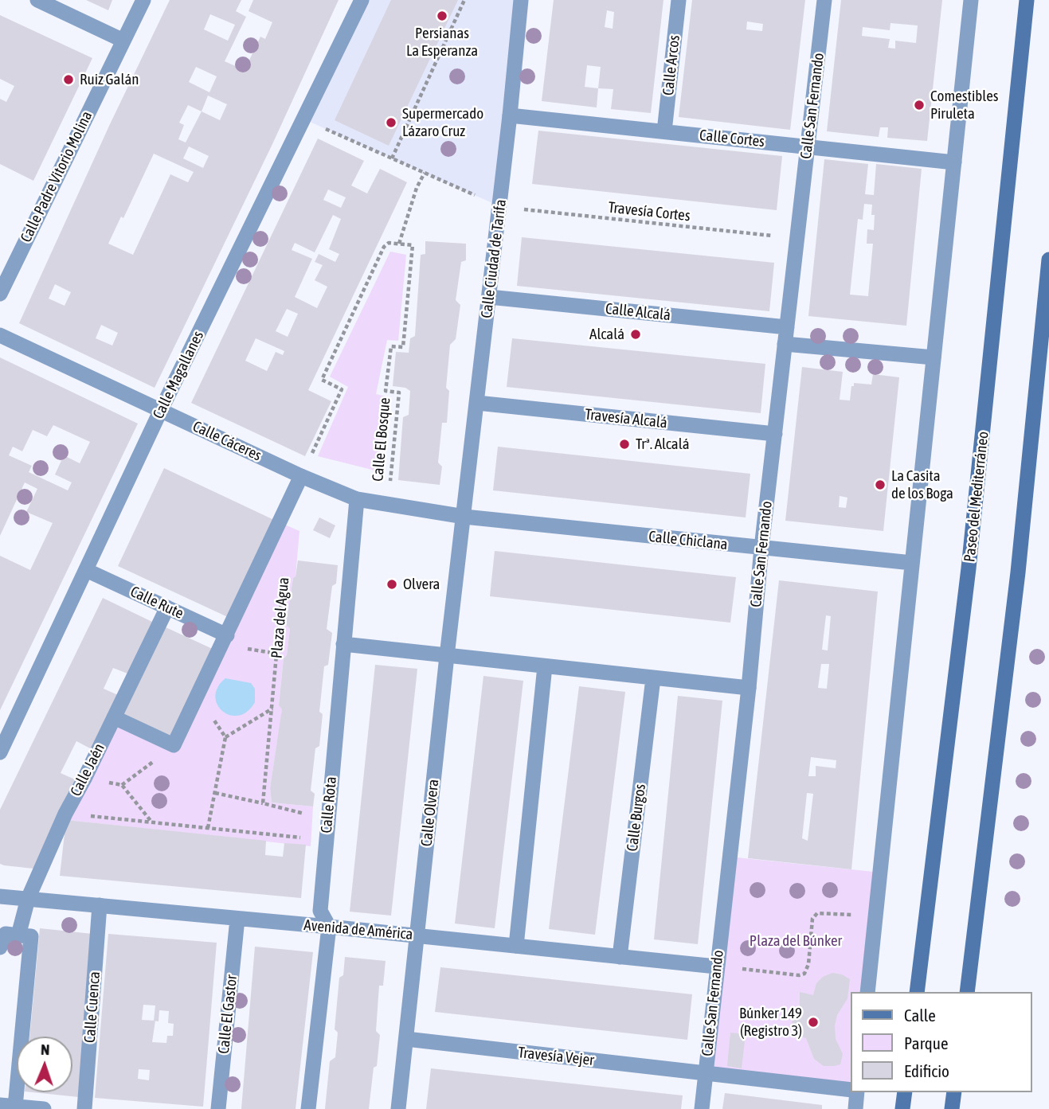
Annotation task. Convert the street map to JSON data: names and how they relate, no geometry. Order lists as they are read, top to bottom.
{
  "streets": {
    "main road": ["Paseo del Mediterráneo"],
    "street": [
      "Calle Arcos",
      "Calle San Fernando",
      "Calle Cortes",
      "Calle Padre Vitorio Molina",
      "Calle Ciudad de Tarifa",
      "Calle Alcalá",
      "Calle Magallanes",
      "Travesía Alcalá",
      "Calle Cáceres",
      "Calle Chiclana",
      "Calle Rute",
      "Plaza del Agua",
      "Calle Jaén",
      "Calle Rota",
      "Calle Olvera",
      "Calle Burgos",
      "Avenida de América",
      "Calle Cuenca",
      "Calle El Gastor",
      "Travesía Vejer"
    ],
    "path": ["Travesía Cortes", "Calle El Bosque"]
  },
  "crossings": [
    ["Calle Arcos", "Calle Cortes"],
    ["Calle San Fernando", "Calle Cortes"],
    ["Calle San Fernando", "Travesía Cortes"],
    ["Calle San Fernando", "Calle Alcalá"],
    ["Calle San Fernando", "Travesía Alcalá"],
    ["Calle San Fernando", "Calle Chiclana"],
    ["Calle San Fernando", "Avenida de América"],
    ["Calle San Fernando", "Travesía Vejer"],
    ["Calle Cortes", "Calle Ciudad de Tarifa"],
    ["Travesía Cortes", "Calle Ciudad de Tarifa"],
    ["Travesía Cortes", "Calle Magallanes"],
    ["Calle Ciudad de Tarifa", "Calle Alcalá"],
    ["Calle Ciudad de Tarifa", "Travesía Alcalá"],
    ["Calle Ciudad de Tarifa", "Calle Cáceres"],
    ["Calle Ciudad de Tarifa", "Calle Chiclana"],
    ["Calle Ciudad de Tarifa", "Calle Olvera"],
    ["Calle Magallanes", "Calle Cáceres"],
    ["Calle Magallanes", "Calle Rute"],
    ["Calle El Bosque", "Calle Cáceres"],
    ["Calle Cáceres", "Calle Chiclana"],
    ["Calle Cáceres", "Plaza del Agua"],
    ["Calle Cáceres", "Calle Rota"],
    ["Calle Cáceres", "Calle Olvera"],
    ["Calle Chiclana", "Calle Olvera"],
    ["Calle Rute", "Plaza del Agua"],
    ["Calle Rute", "Calle Jaén"],
    ["Calle Jaén", "Avenida de América"],
    ["Calle Rota", "Avenida de América"],
    ["Calle Olvera", "Avenida de América"],
    ["Calle Olvera", "Travesía Vejer"],
    ["Calle Burgos", "Avenida de América"],
    ["Avenida de América", "Calle Cuenca"],
    ["Avenida de América", "Calle El Gastor"]
  ],
  "parks": ["Plaza del Búnker"],
  "places": [
    "Persianas La Esperanza",
    "Ruiz Galán",
    "Comestibles Piruleta",
    "Supermercado Lázaro Cruz",
    "Alcalá",
    "Trª. Alcalá",
    "La Casita de los Boga",
    "Olvera",
    "Búnker 149 (Registro 3)"
  ],
  "legend": ["Calle", "Parque", "Edificio"],
  "north": "top"
}
